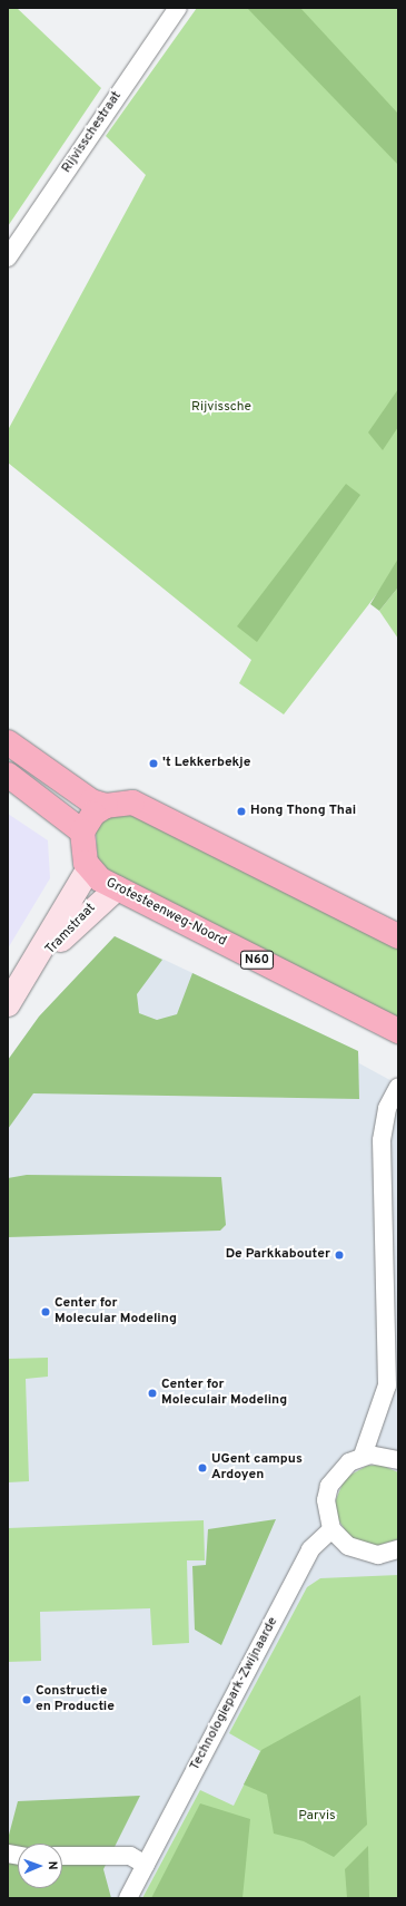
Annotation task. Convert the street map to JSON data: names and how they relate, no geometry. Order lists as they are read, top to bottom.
{
  "streets": {
    "highway": ["Grotesteenweg-Noord", "N60"],
    "main road": ["Tramstraat"],
    "street": ["Rijvisschestraat", "Technologiepark-Zwijnaarde"]
  },
  "crossings": [
    ["Grotesteenweg-Noord", "Tramstraat"]
  ],
  "parks": ["Rijvissche", "Parvis"],
  "places": [
    "'t Lekkerbekje",
    "Hong Thong Thai",
    "De Parkkabouter",
    "Center for Molecular Modeling",
    "Center for Moleculair Modeling",
    "UGent campus Ardoyen",
    "Constructie en Productie"
  ],
  "north": "right"
}
